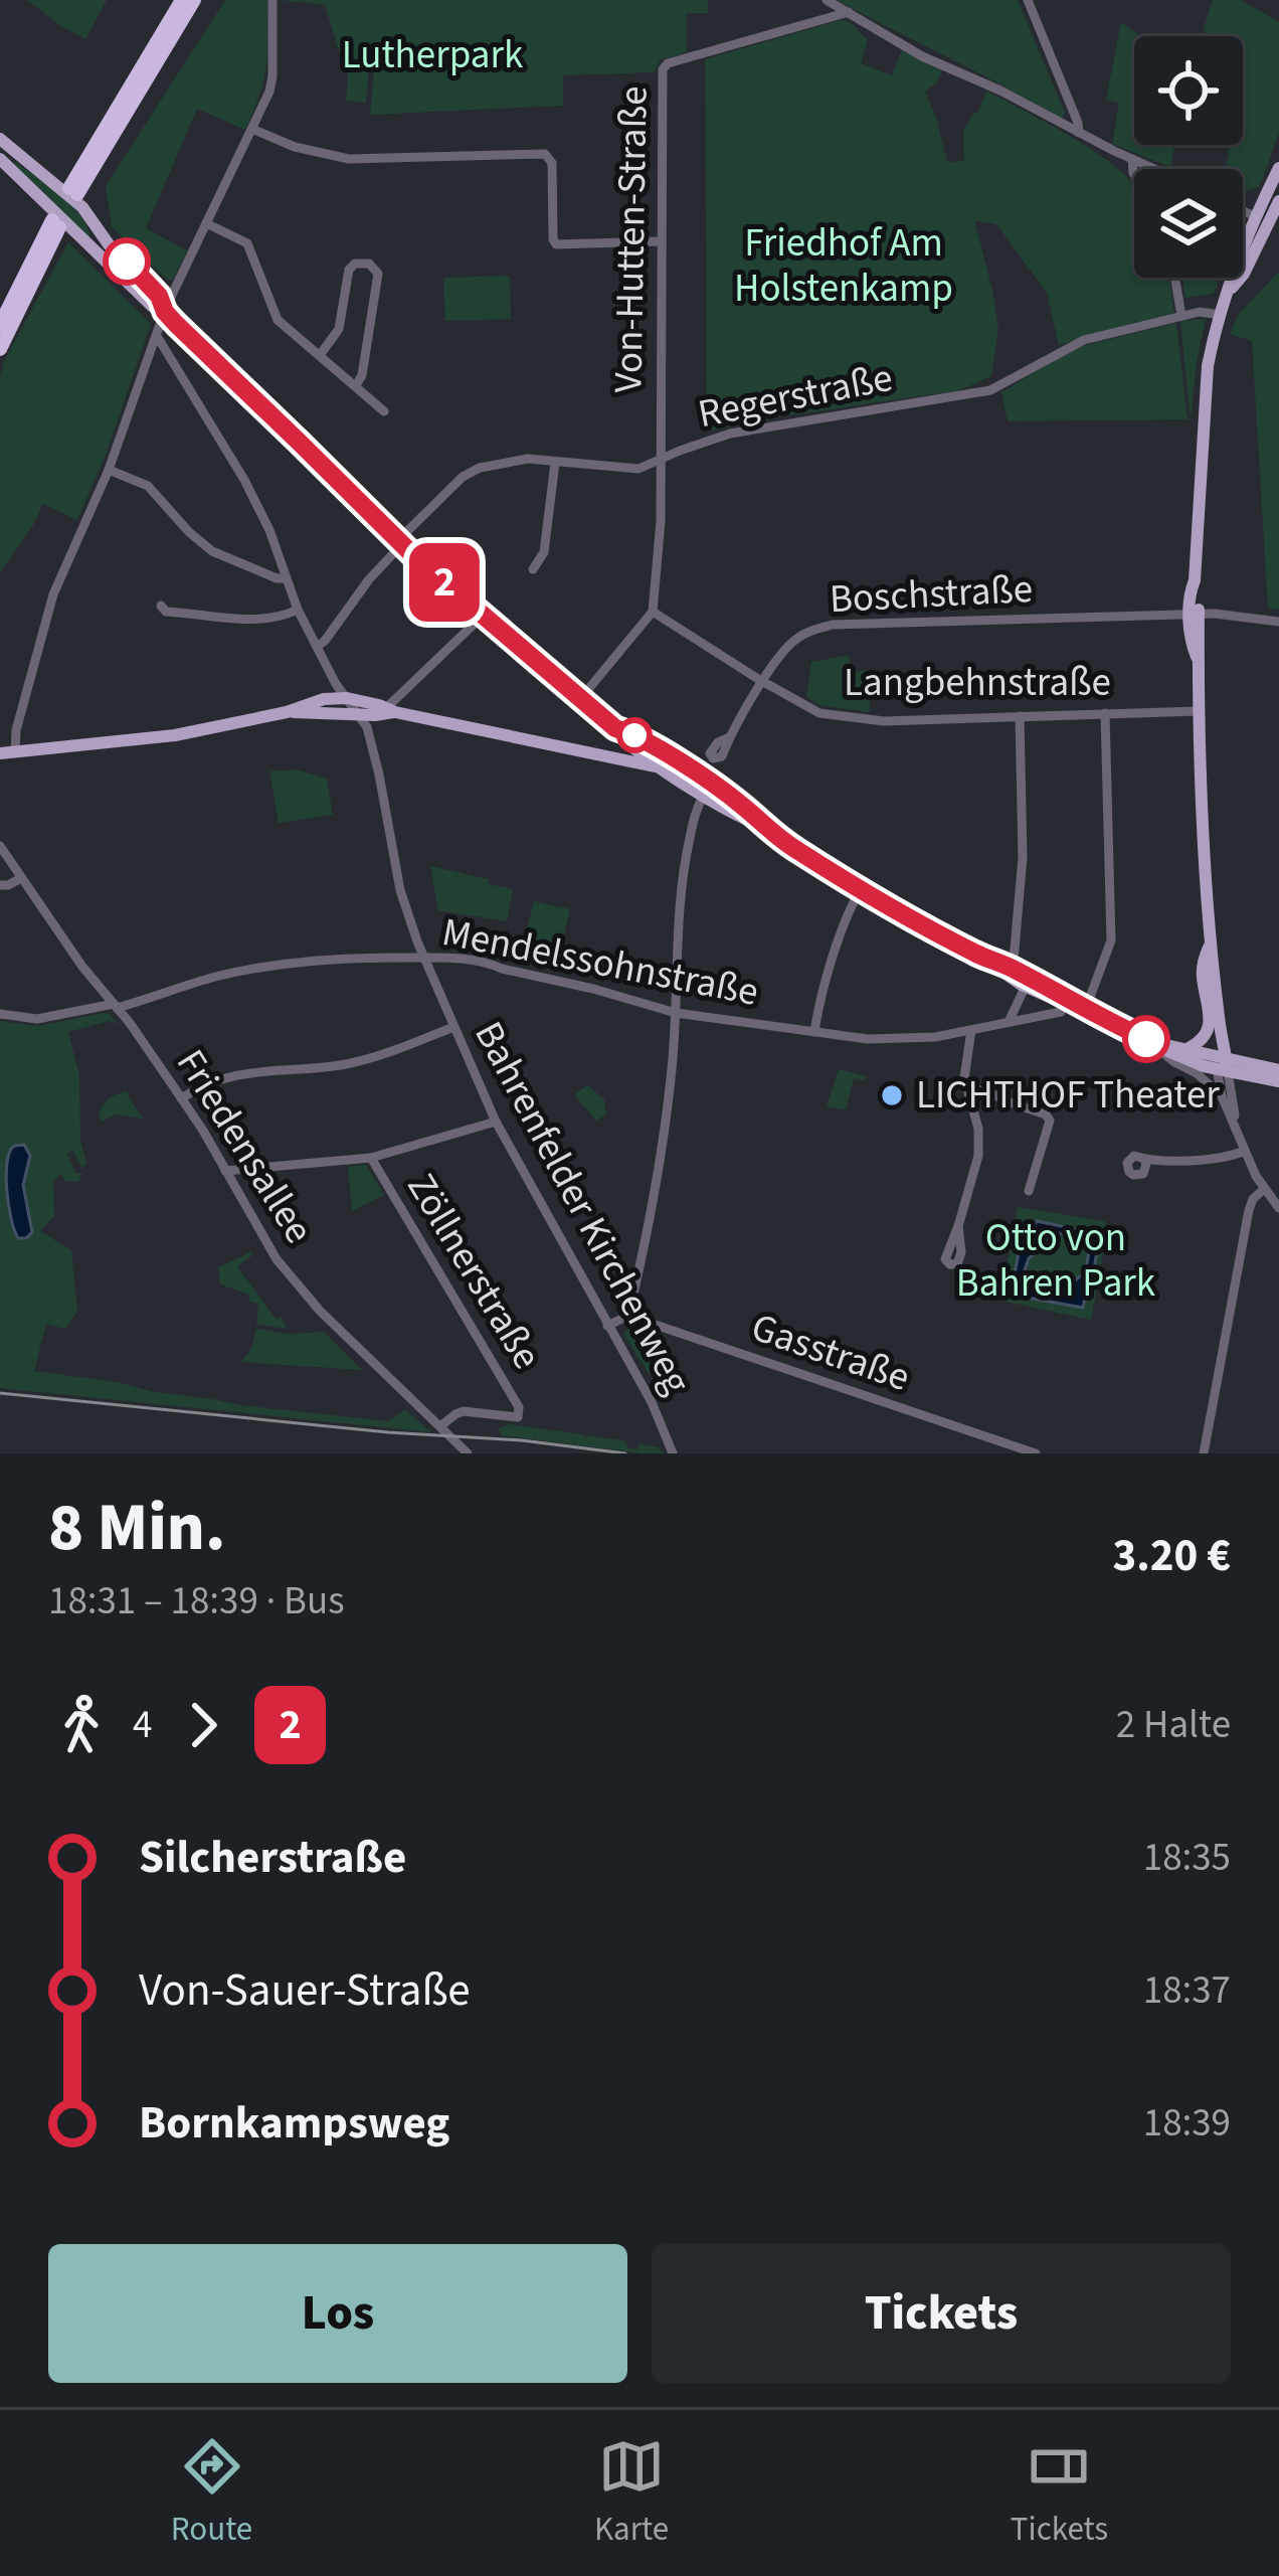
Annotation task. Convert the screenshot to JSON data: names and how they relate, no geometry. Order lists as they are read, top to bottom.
{
  "streets": {
    "street": [
      "Von-Hutten-Straße",
      "Regerstraße",
      "Boschstraße",
      "Langbehnstraße",
      "Mendelssohnstraße",
      "Friedensallee",
      "Bahrenfelder Kirchenweg",
      "Zöllnerstraße",
      "Gasstraße"
    ]
  },
  "crossings": [
    ["Von-Hutten-Straße", "Regerstraße"],
    ["Von-Hutten-Straße", "Langbehnstraße"],
    ["Regerstraße", "Bahrenfelder Kirchenweg"],
    ["Boschstraße", "Langbehnstraße"],
    ["Mendelssohnstraße", "Friedensallee"],
    ["Mendelssohnstraße", "Bahrenfelder Kirchenweg"],
    ["Friedensallee", "Zöllnerstraße"]
  ],
  "parks": ["Lutherpark", "Friedhof Am Holstenkamp", "Otto von Bahren Park"],
  "places": ["LICHTHOF Theater"],
  "lines": ["bus line 2"],
  "page": {
    "on_map": "2",
    "heading": ["8 Min.", "18:31 – 18:39 · Bus", "3.20 €"],
    "legs": ["4", "2", "2 Halte"],
    "list": [
      {
        "name": "Silcherstraße",
        "value": "18:35"
      },
      {
        "name": "Von-Sauer-Straße",
        "value": "18:37"
      },
      {
        "name": "Bornkampsweg",
        "value": "18:39"
      }
    ],
    "buttons": ["Los", "Tickets"],
    "tabs": ["Route", "Karte", "Tickets"]
  }
}
